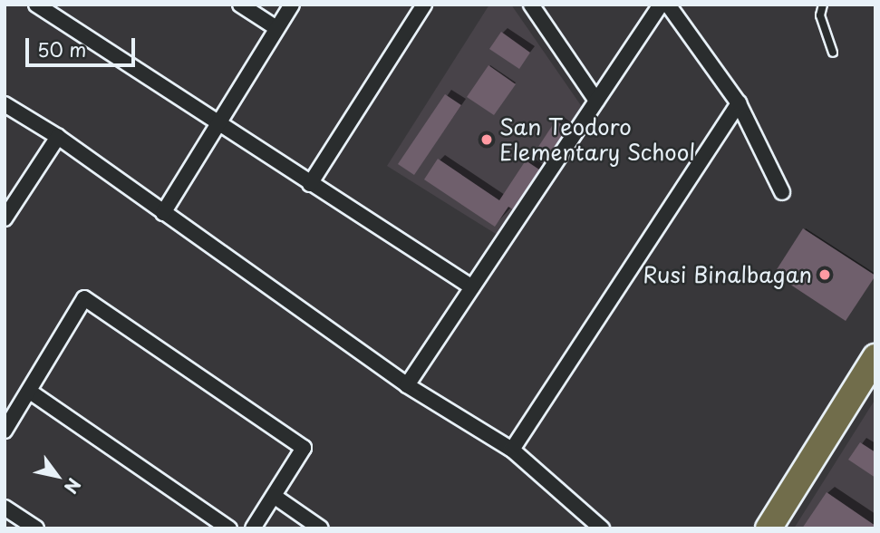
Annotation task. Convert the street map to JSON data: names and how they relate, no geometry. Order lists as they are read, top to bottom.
{
  "places": ["San Teodoro Elementary School", "Rusi Binalbagan"],
  "scale_bar": "50 m",
  "north": "bottom right"
}
